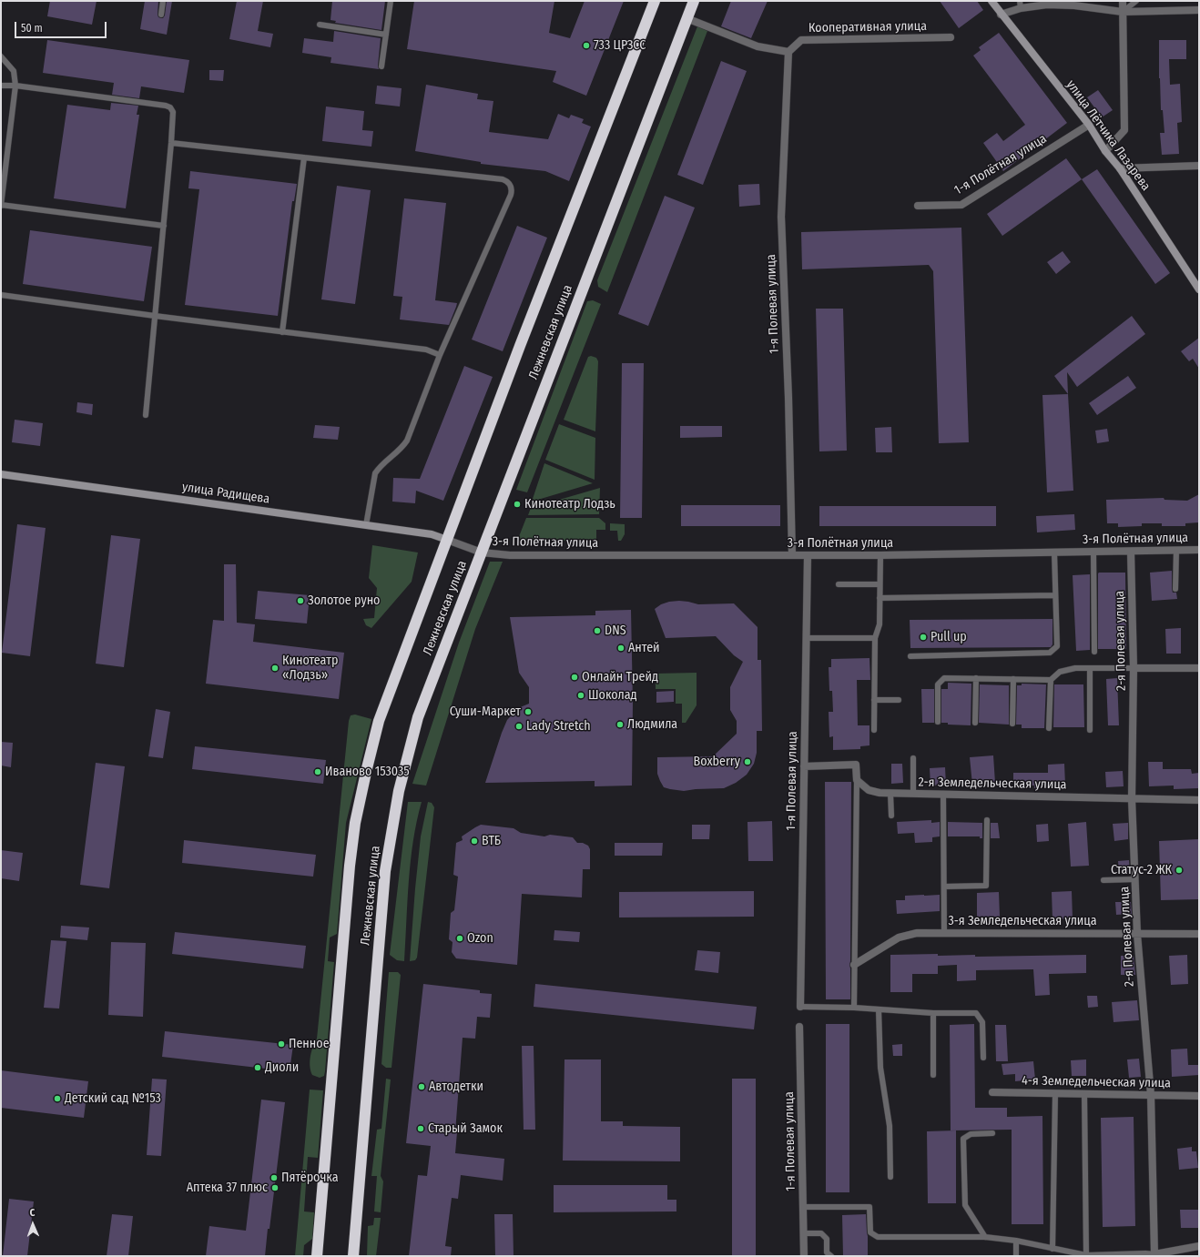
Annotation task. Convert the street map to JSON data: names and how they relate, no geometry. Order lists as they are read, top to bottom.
{
  "streets": {
    "highway": ["Лежневская улица"],
    "street": [
      "Кооперативная улица",
      "улица Лётчика Лазарева",
      "1-я Полётная улица",
      "1-я Полевая улица",
      "улица Радищева",
      "3-я Полётная улица",
      "2-я Полевая улица",
      "2-я Земледельческая улица",
      "3-я Земледельческая улица",
      "4-я Земледельческая улица"
    ]
  },
  "crossings": [
    ["Кооперативная улица", "1-я Полевая улица"],
    ["улица Лётчика Лазарева", "1-я Полётная улица"],
    ["1-я Полевая улица", "3-я Полётная улица"],
    ["Лежневская улица", "улица Радищева"],
    ["Лежневская улица", "3-я Полётная улица"],
    ["улица Радищева", "3-я Полётная улица"],
    ["3-я Полётная улица", "2-я Полевая улица"],
    ["2-я Полевая улица", "2-я Земледельческая улица"],
    ["2-я Полевая улица", "3-я Земледельческая улица"],
    ["2-я Полевая улица", "4-я Земледельческая улица"]
  ],
  "places": [
    "733 ЦРЗСС",
    "Кинотеатр Лодзь",
    "Золотое руно",
    "DNS",
    "Pull up",
    "Антей",
    "Кинотеатр «Лодзь»",
    "Онлайн Трейд",
    "Шоколад",
    "Суши-Маркет",
    "Людмила",
    "Lady Stretch",
    "Boxberry",
    "Иваново 153035",
    "ВТБ",
    "Статус-2 ЖК",
    "Ozon",
    "Пенное",
    "Диоли",
    "Автодетки",
    "Детский сад №153",
    "Старый Замок",
    "Пятёрочка",
    "Аптека 37 плюс"
  ],
  "scale_bar": "50 m",
  "north": "top"
}
